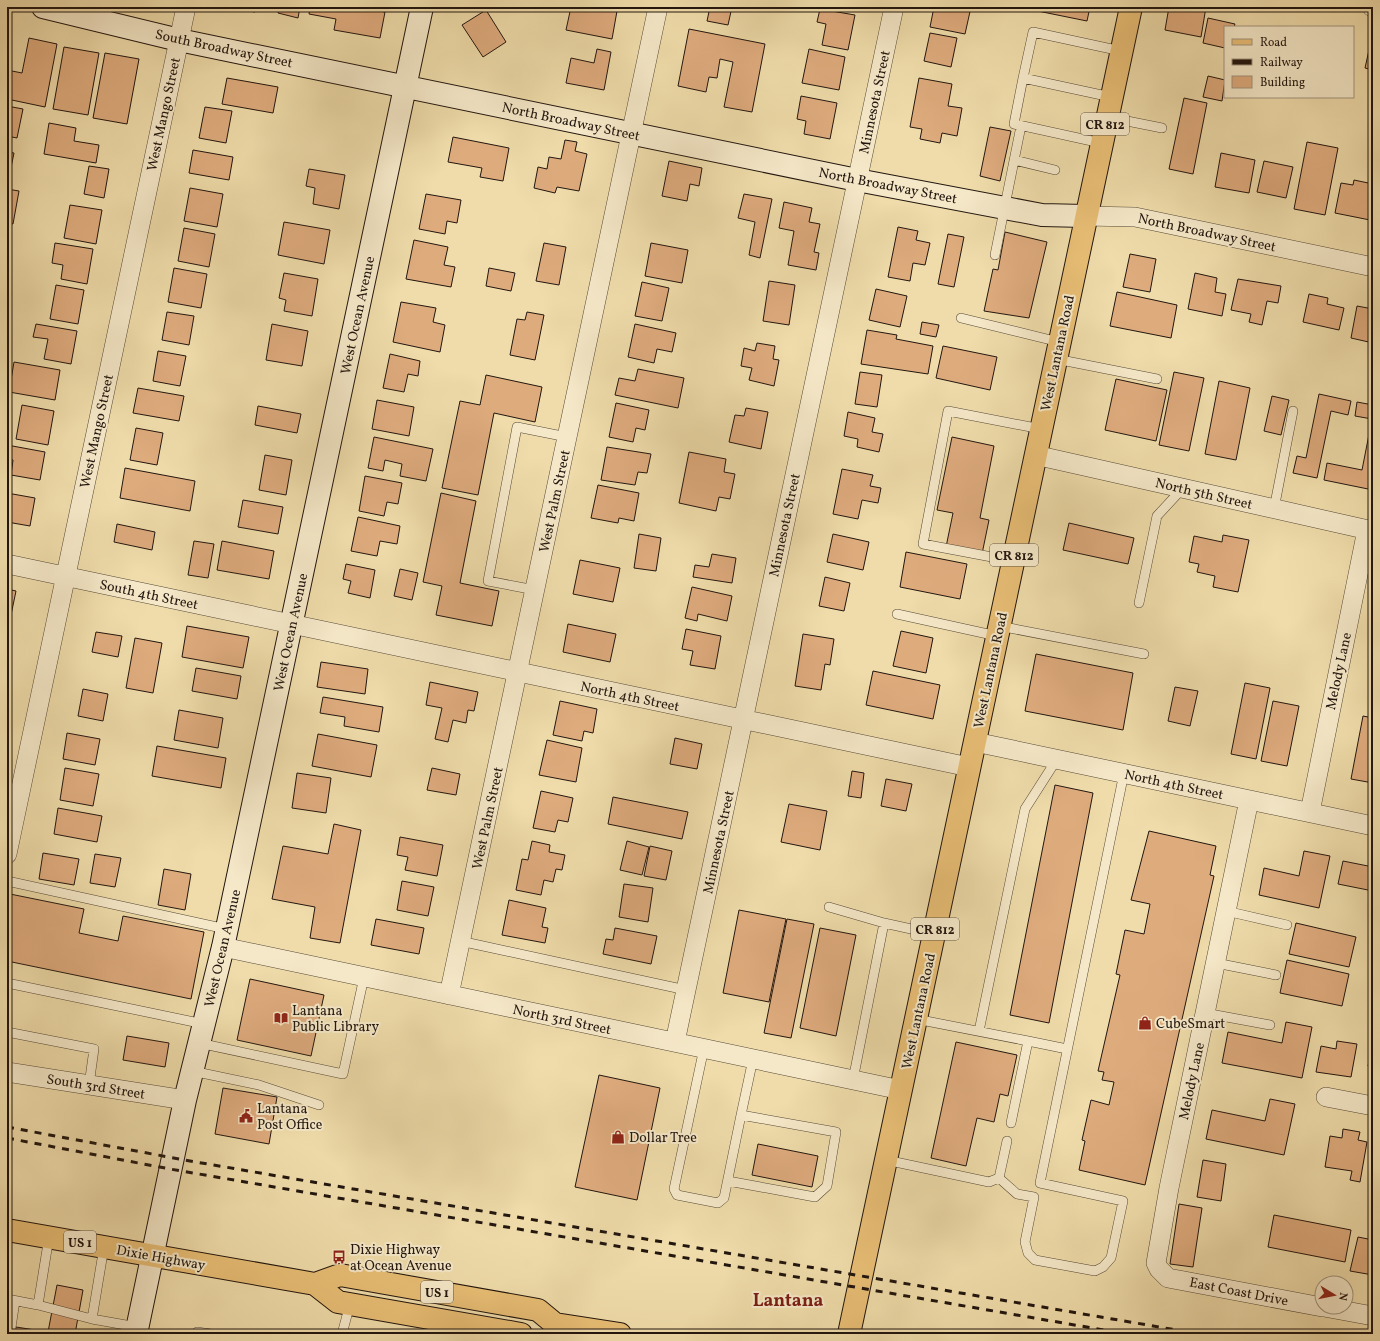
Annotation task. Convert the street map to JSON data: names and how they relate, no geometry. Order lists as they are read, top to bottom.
{
  "streets": {
    "main road": [
      "CR 812",
      "West Lantana Road",
      "US 1",
      "Dixie Highway"
    ],
    "street": [
      "South Broadway Street",
      "Minnesota Street",
      "West Mango Street",
      "North Broadway Street",
      "West Ocean Avenue",
      "North 5th Street",
      "West Palm Street",
      "South 4th Street",
      "Melody Lane",
      "North 4th Street",
      "North 3rd Street",
      "South 3rd Street",
      "East Coast Drive"
    ]
  },
  "crossings": [
    ["South Broadway Street", "West Mango Street"],
    ["South Broadway Street", "North Broadway Street"],
    ["South Broadway Street", "West Ocean Avenue"],
    ["Minnesota Street", "North Broadway Street"],
    ["Minnesota Street", "North 4th Street"],
    ["Minnesota Street", "North 3rd Street"],
    ["West Mango Street", "South 4th Street"],
    ["North Broadway Street", "West Ocean Avenue"],
    ["North Broadway Street", "West Lantana Road"],
    ["North Broadway Street", "West Palm Street"],
    ["West Ocean Avenue", "South 4th Street"],
    ["West Ocean Avenue", "North 4th Street"],
    ["West Ocean Avenue", "North 3rd Street"],
    ["West Ocean Avenue", "South 3rd Street"],
    ["West Ocean Avenue", "Dixie Highway"],
    ["West Lantana Road", "North 5th Street"],
    ["West Lantana Road", "North 4th Street"],
    ["West Lantana Road", "North 3rd Street"],
    ["North 5th Street", "Melody Lane"],
    ["West Palm Street", "North 4th Street"],
    ["West Palm Street", "North 3rd Street"],
    ["South 4th Street", "North 4th Street"],
    ["Melody Lane", "North 4th Street"],
    ["Melody Lane", "East Coast Drive"]
  ],
  "districts": ["Lantana"],
  "places": {
    "library": ["Lantana Public Library"],
    "shop": ["CubeSmart", "Dollar Tree"],
    "public building": ["Lantana Post Office"],
    "bus stop": ["Dixie Highway at Ocean Avenue"]
  },
  "legend": ["Road", "Railway", "Building"],
  "north": "right"
}
